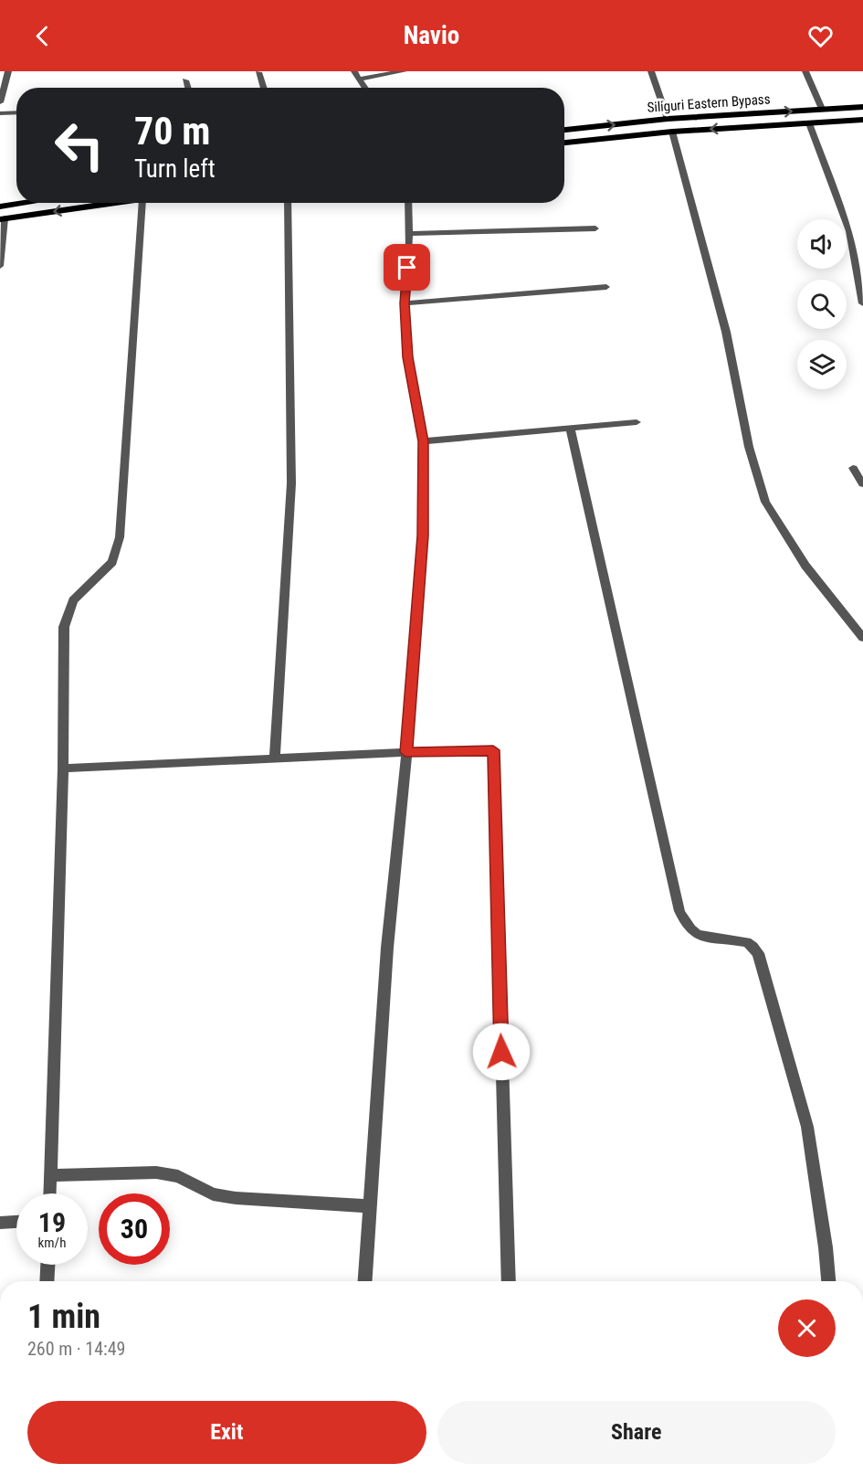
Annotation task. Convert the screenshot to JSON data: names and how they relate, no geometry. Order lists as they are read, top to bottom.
{
  "streets": {
    "main road": ["Siliguri Eastern Bypass"]
  },
  "page": {
    "header": "Navio",
    "turn": ["70 m", "Turn left"],
    "speed": "19 km/h",
    "limit": "30",
    "heading": ["1 min", "260 m · 14:49"],
    "buttons": ["Exit", "Share"]
  }
}
